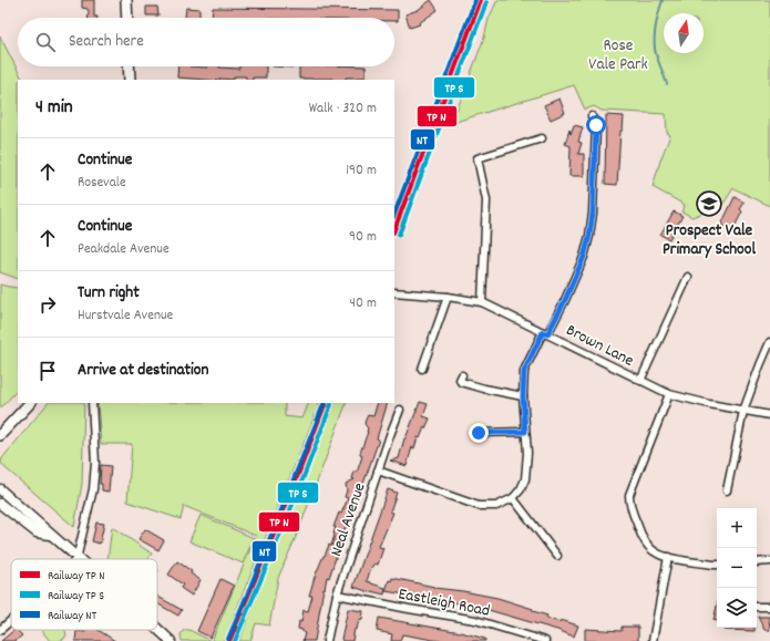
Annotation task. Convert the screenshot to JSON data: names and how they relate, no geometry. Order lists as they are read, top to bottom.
{
  "streets": {
    "street": ["Brown Lane", "Neal Avenue", "Eastleigh Road"]
  },
  "crossings": [
    ["Neal Avenue", "Eastleigh Road"]
  ],
  "parks": ["Rose Vale Park"],
  "places": {
    "school or university": ["Prospect Vale Primary School"]
  },
  "lines": ["rail line NT"],
  "legend": ["Railway TP N", "Railway TP S", "Railway NT"],
  "north": "top",
  "page": {
    "search": "Search here",
    "heading": ["4 min", "Walk · 320 m"],
    "list": [
      ["Continue", "Rosevale", "190 m"],
      ["Continue", "Peakdale Avenue", "90 m"],
      ["Turn right", "Hurstvale Avenue", "40 m"],
      "Arrive at destination"
    ],
    "map_buttons": ["+", "−"]
  }
}
